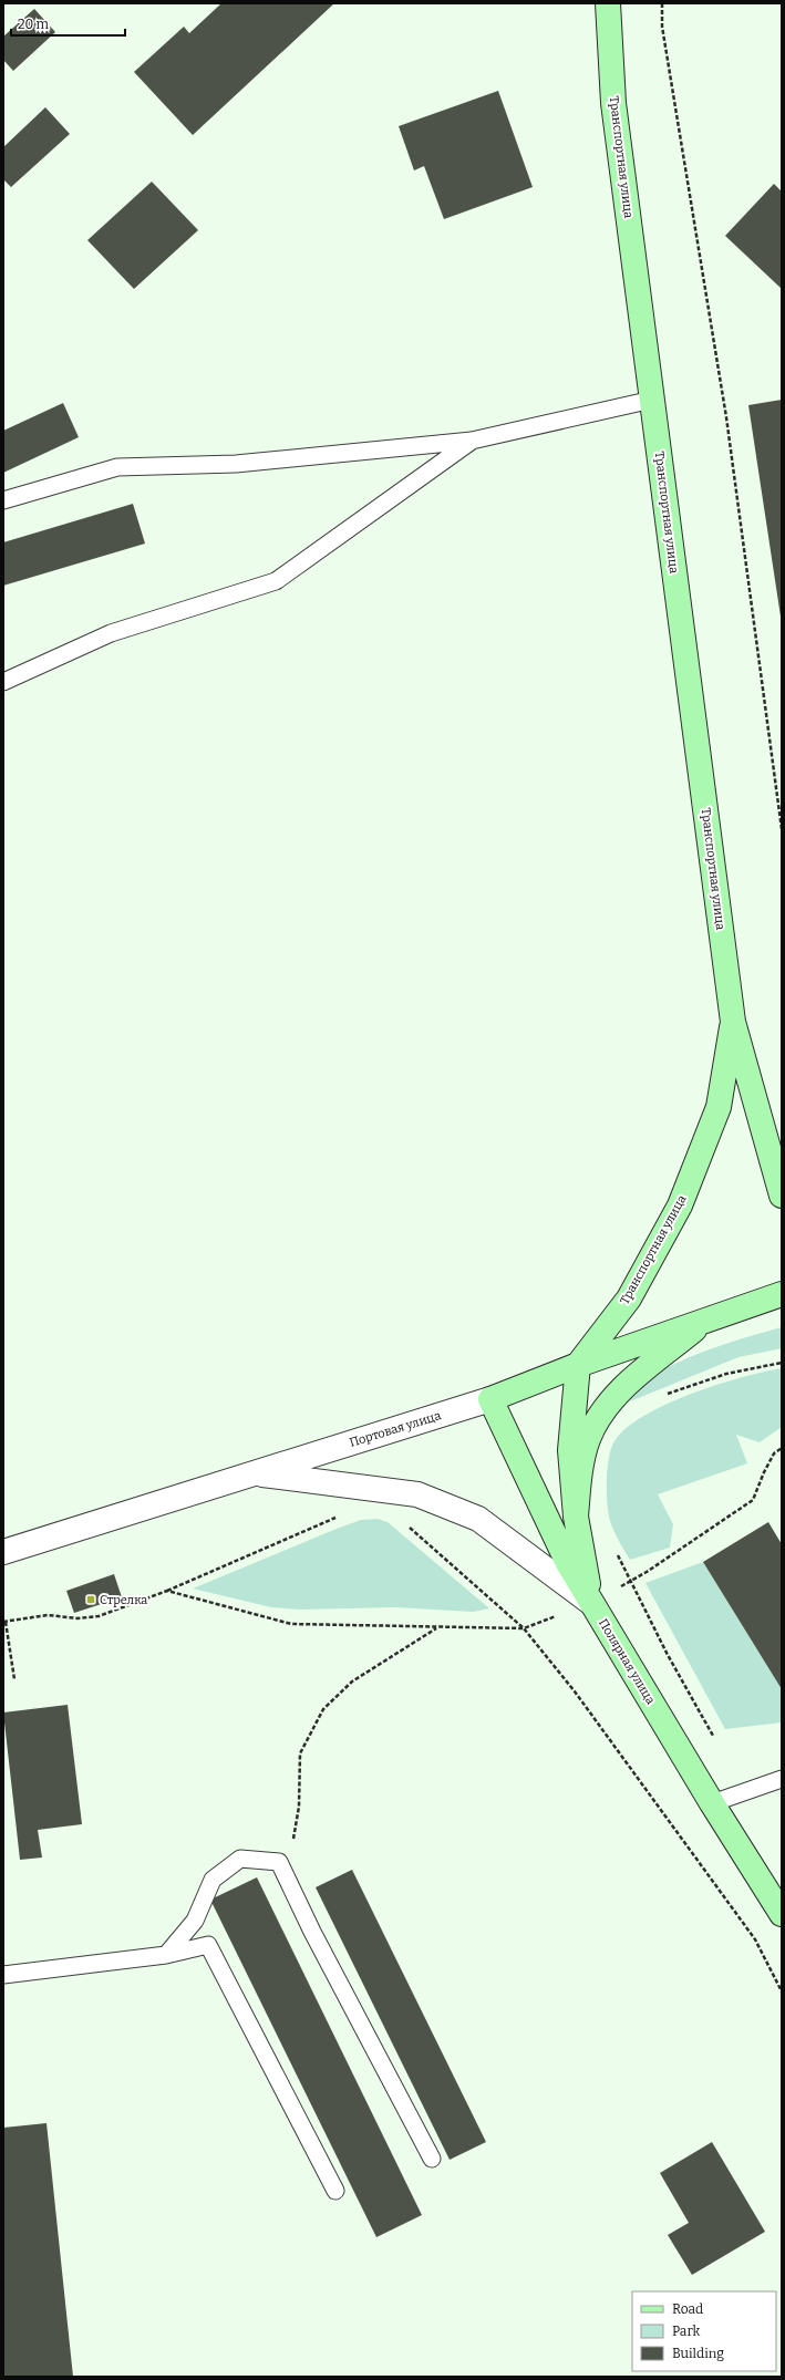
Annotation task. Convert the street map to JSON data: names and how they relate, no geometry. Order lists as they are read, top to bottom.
{
  "streets": {
    "main road": ["Транспортная улица", "Портовая улица", "Полярная улица"]
  },
  "crossings": [
    ["Транспортная улица", "Портовая улица"],
    ["Портовая улица", "Полярная улица"]
  ],
  "places": {
    "transit": ["Стрелка"]
  },
  "legend": ["Road", "Park", "Building"],
  "scale_bar": "20 m"
}
